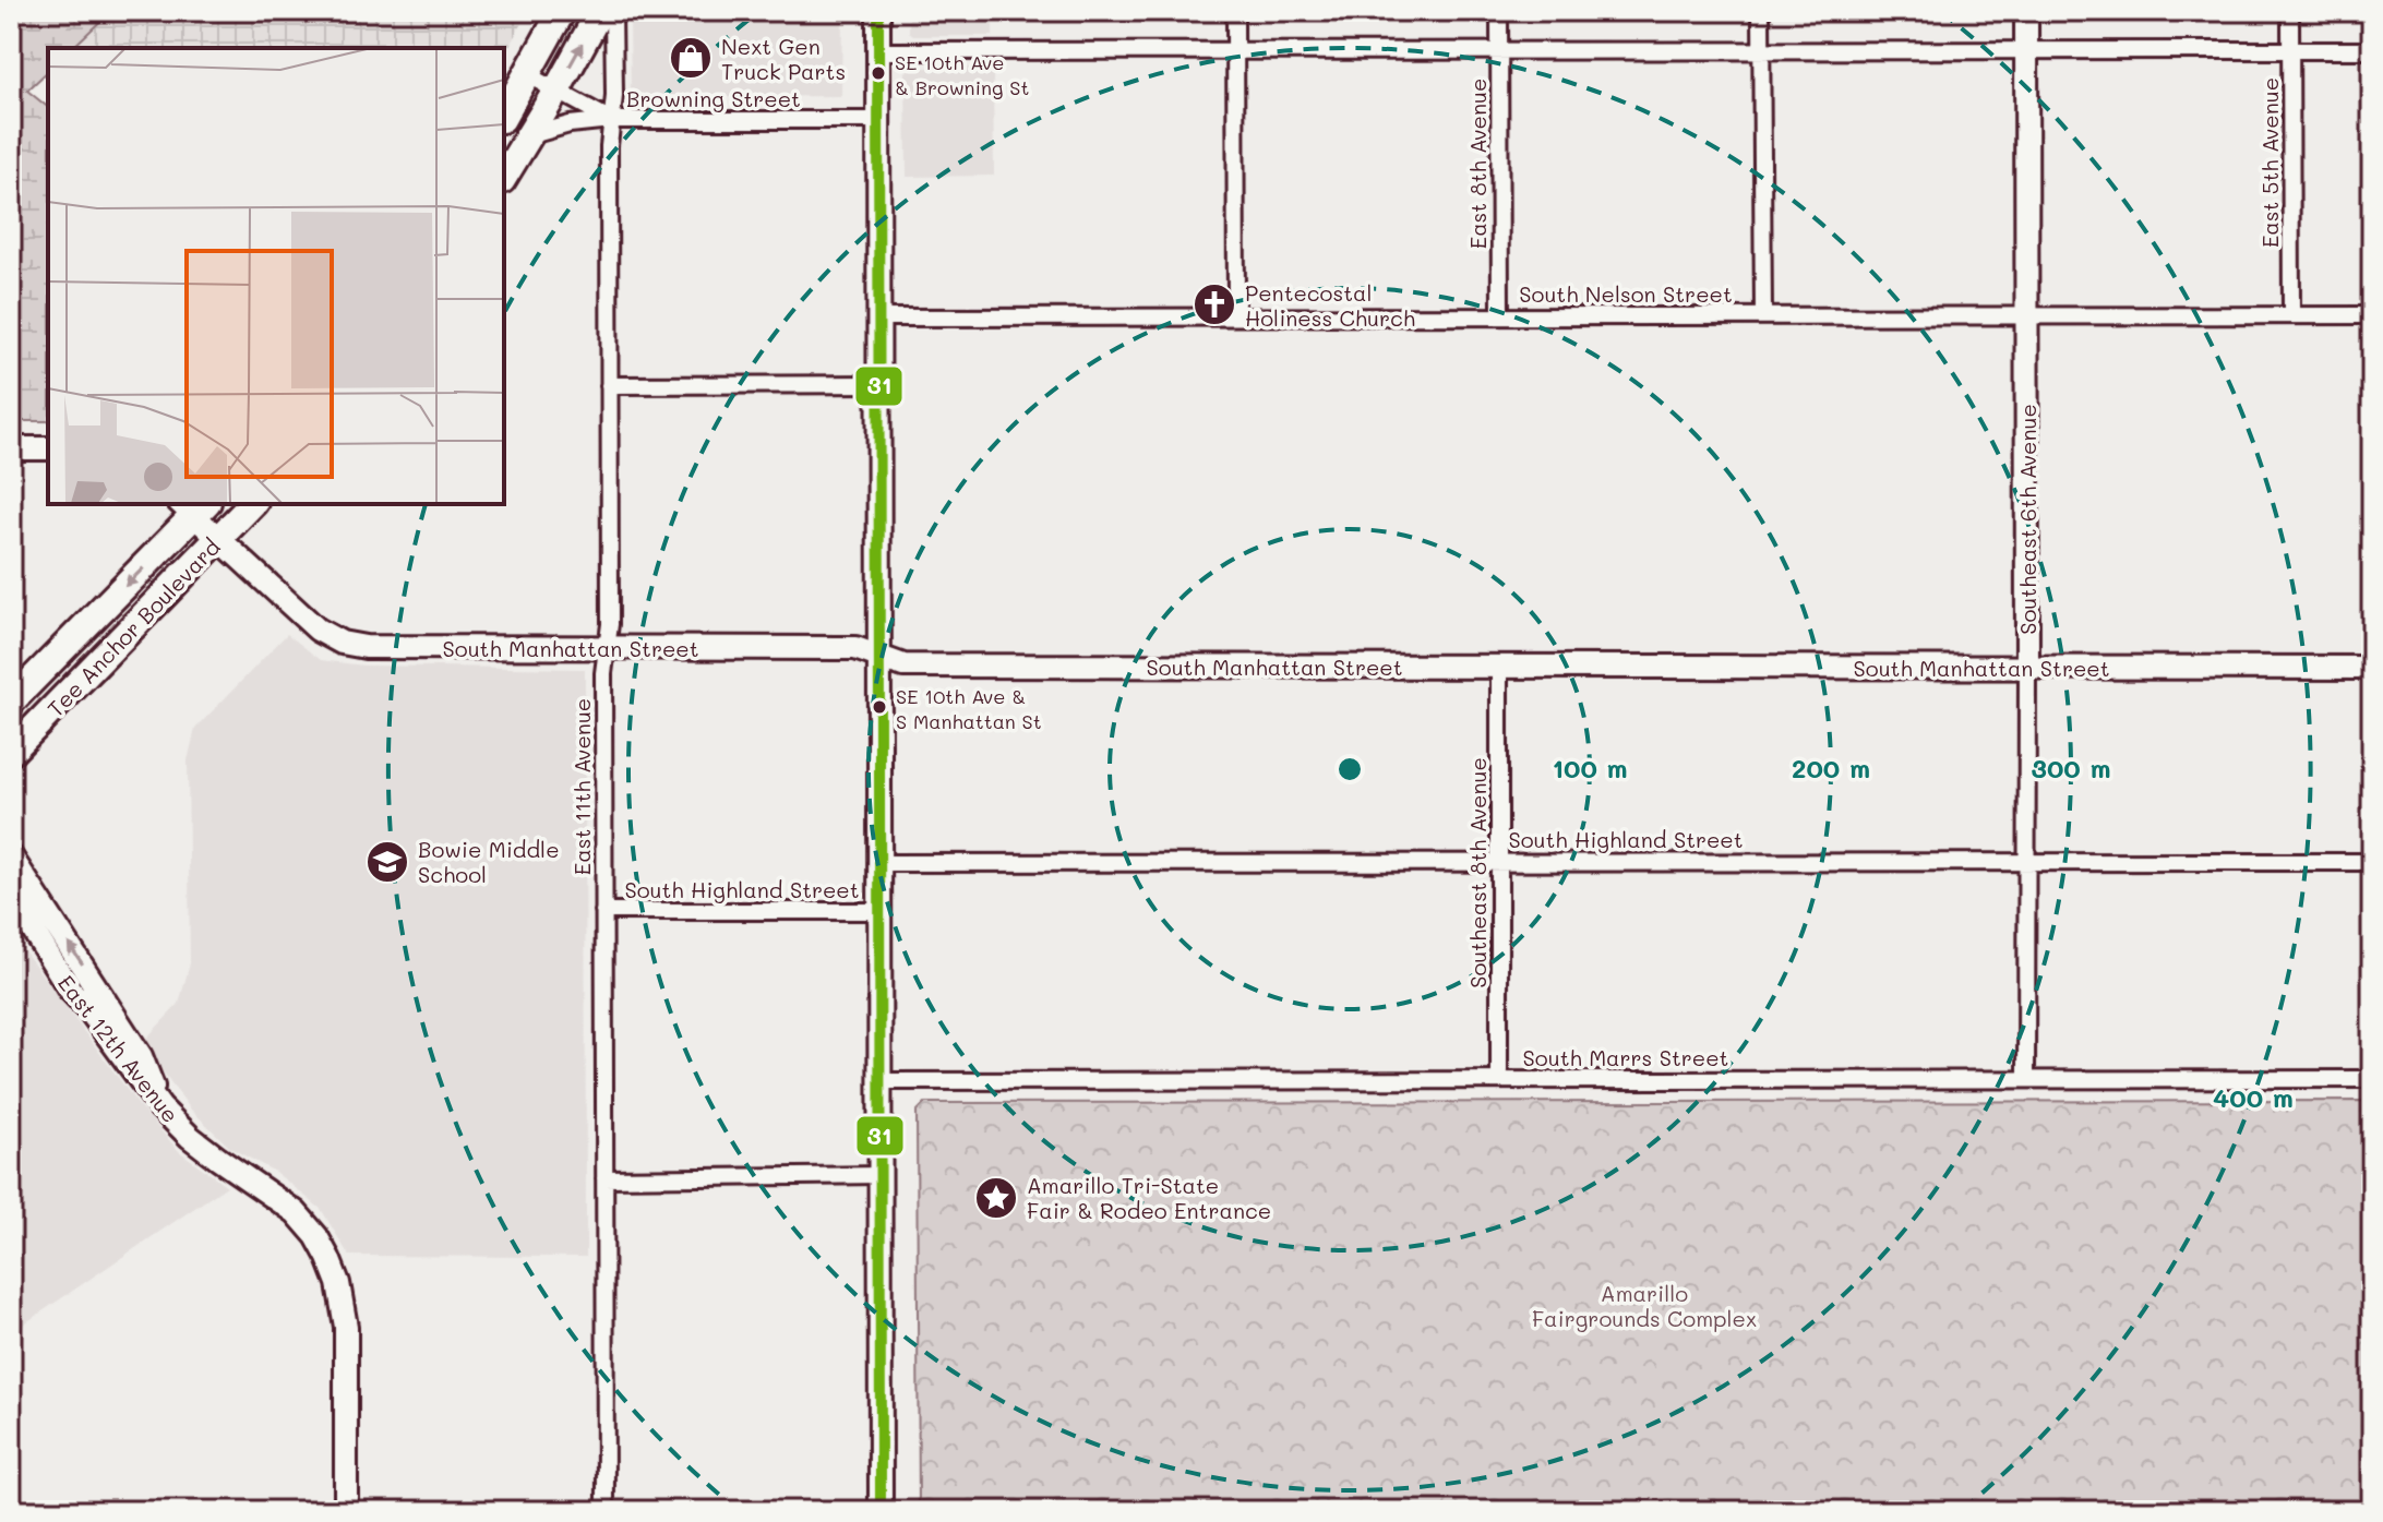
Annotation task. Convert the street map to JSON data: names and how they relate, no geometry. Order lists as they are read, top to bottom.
{
  "streets": {
    "main road": ["Tee Anchor Boulevard"],
    "street": [
      "Browning Street",
      "East 5th Avenue",
      "East 8th Avenue",
      "South Nelson Street",
      "Southeast 6th Avenue",
      "South Manhattan Street",
      "East 11th Avenue",
      "South Highland Street",
      "Southeast 8th Avenue",
      "East 12th Avenue",
      "South Marrs Street"
    ]
  },
  "crossings": [
    ["Browning Street", "East 11th Avenue"],
    ["East 5th Avenue", "South Nelson Street"],
    ["East 8th Avenue", "South Nelson Street"],
    ["South Nelson Street", "Southeast 6th Avenue"],
    ["Southeast 6th Avenue", "South Manhattan Street"],
    ["Southeast 6th Avenue", "South Highland Street"],
    ["Southeast 6th Avenue", "South Marrs Street"],
    ["Tee Anchor Boulevard", "South Manhattan Street"],
    ["South Manhattan Street", "East 11th Avenue"],
    ["South Manhattan Street", "Southeast 8th Avenue"],
    ["East 11th Avenue", "South Highland Street"],
    ["South Highland Street", "Southeast 8th Avenue"],
    ["Southeast 8th Avenue", "South Marrs Street"]
  ],
  "parks": ["Amarillo Fairgrounds Complex"],
  "places": {
    "shop": ["Next Gen Truck Parts"],
    "other": ["SE 10th Ave & Browning St", "SE 10th Ave & S Manhattan St"],
    "church": ["Pentecostal Holiness Church"],
    "school or university": ["Bowie Middle School"],
    "place": ["Amarillo Tri-State Fair & Rodeo Entrance"]
  },
  "lines": ["transit line 31"],
  "rings": [
    "100 m",
    "200 m",
    "300 m",
    "400 m"
  ]
}
